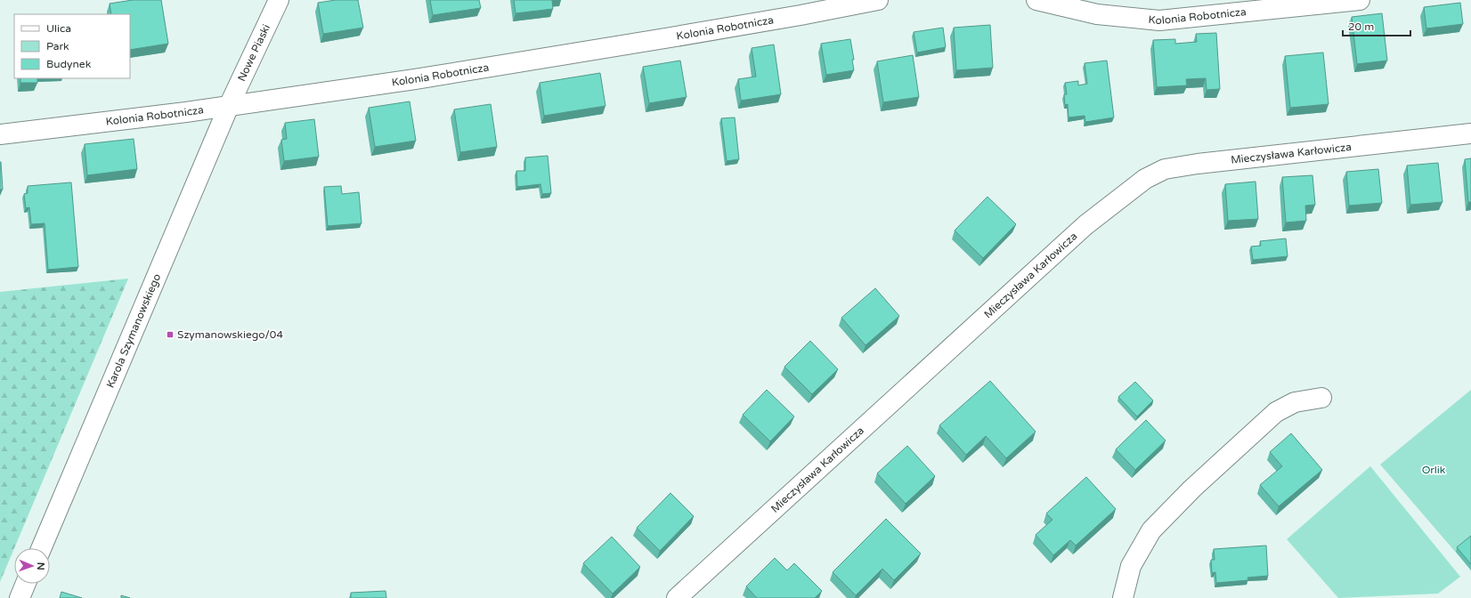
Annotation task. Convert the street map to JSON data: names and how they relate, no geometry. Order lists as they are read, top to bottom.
{
  "streets": {
    "street": [
      "Kolonia Robotnicza",
      "Nowe Piaski",
      "Mieczysława Karłowicza",
      "Karola Szymanowskiego"
    ]
  },
  "crossings": [
    ["Kolonia Robotnicza", "Nowe Piaski"],
    ["Kolonia Robotnicza", "Karola Szymanowskiego"],
    ["Nowe Piaski", "Karola Szymanowskiego"]
  ],
  "parks": ["Orlik"],
  "places": {
    "transit": ["Szymanowskiego/04"]
  },
  "legend": ["Ulica", "Park", "Budynek"],
  "scale_bar": "20 m",
  "north": "right"
}
